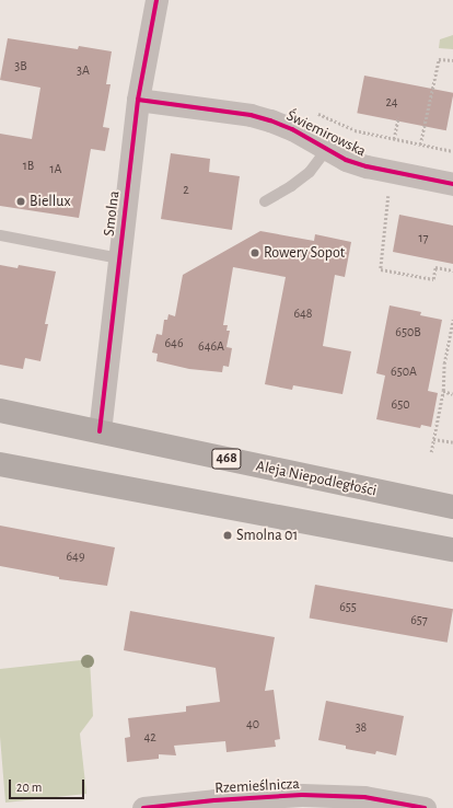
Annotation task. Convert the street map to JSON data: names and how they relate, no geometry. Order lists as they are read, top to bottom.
{
  "streets": {
    "main road": ["468", "Aleja Niepodległości"],
    "street": ["Świemirowska", "Smolna", "Rzemieślnicza"]
  },
  "crossings": [
    ["Świemirowska", "Smolna"],
    ["Smolna", "Aleja Niepodległości"]
  ],
  "places": ["Biellux", "Rowery Sopot", "Smolna 01"],
  "house_numbers": [
    "3B",
    "3A",
    "24",
    "1B",
    "1A",
    "2",
    "17",
    "648",
    "650B",
    "646",
    "646A",
    "650A",
    "650",
    "649",
    "655",
    "657",
    "40",
    "38",
    "42"
  ],
  "scale_bar": "20 m"
}
